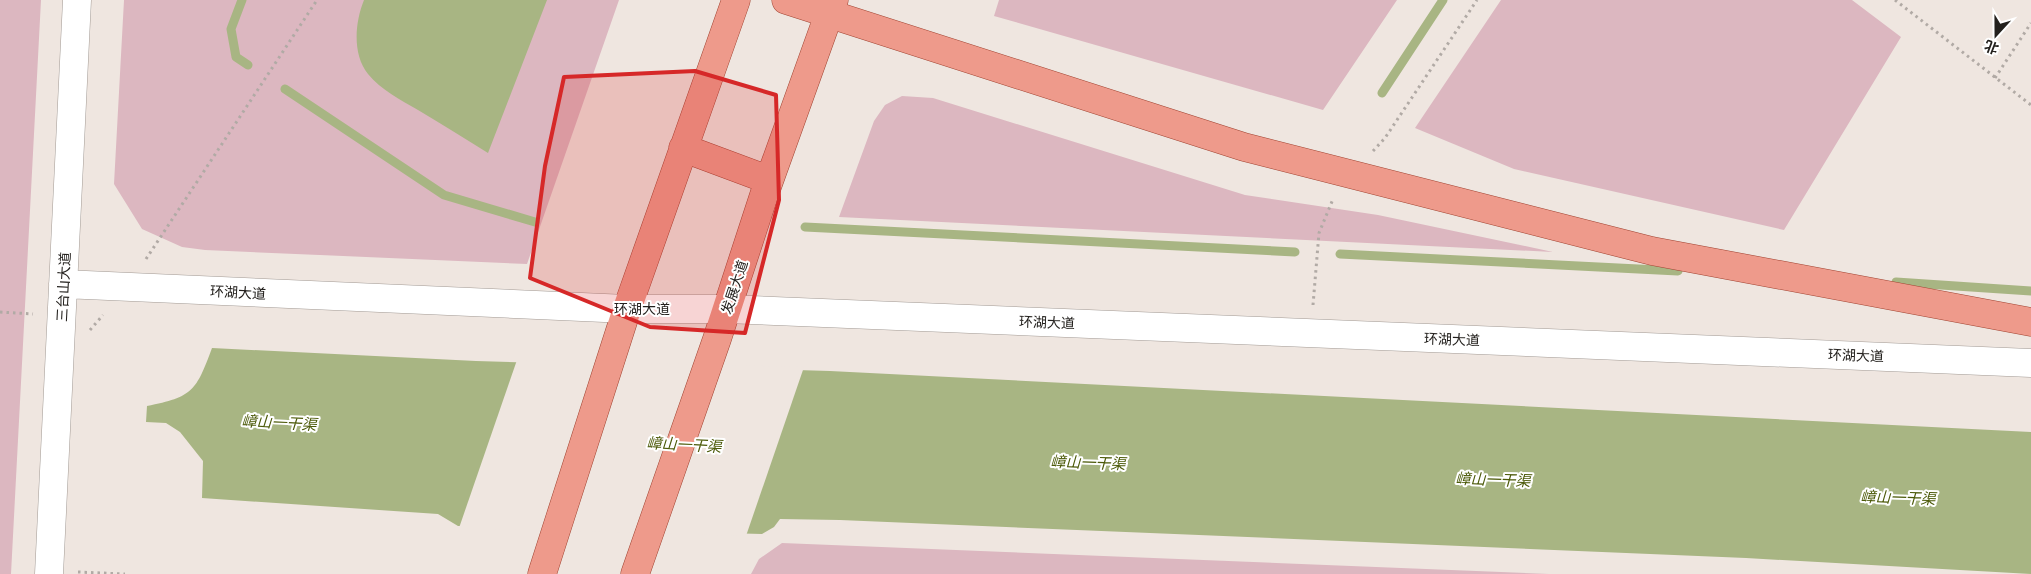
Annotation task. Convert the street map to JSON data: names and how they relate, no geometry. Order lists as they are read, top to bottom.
{
  "streets": {
    "main road": ["发展大道"],
    "street": ["三台山大道", "环湖大道"]
  },
  "crossings": [
    ["三台山大道", "环湖大道"],
    ["发展大道", "环湖大道"]
  ],
  "water": ["嶂山一干渠"],
  "north": "bottom"
}
